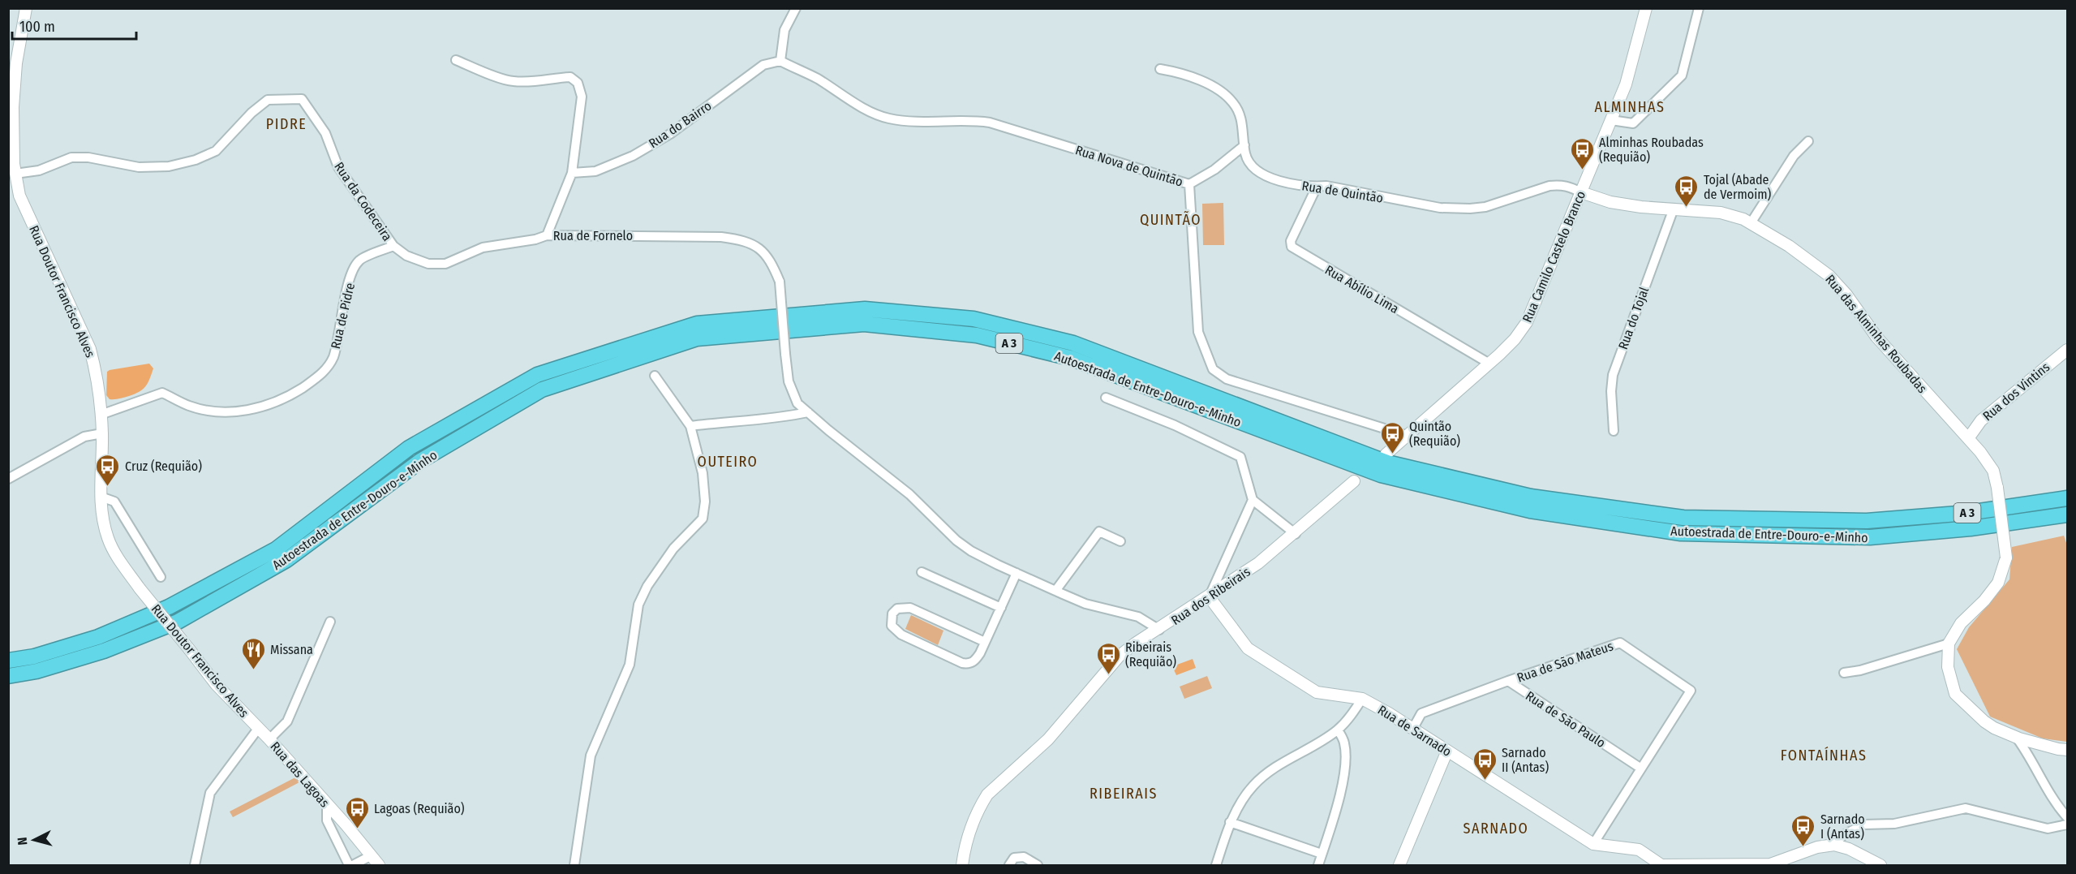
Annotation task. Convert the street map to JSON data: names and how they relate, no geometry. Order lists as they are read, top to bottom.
{
  "streets": {
    "highway": ["A 3", "Autoestrada de Entre-Douro-e-Minho"],
    "main road": [
      "Rua Camilo Castelo Branco",
      "Rua Doutor Francisco Alves",
      "Rua das Alminhas Roubadas",
      "Rua dos Vintins",
      "Rua dos Ribeirais",
      "Rua de Sarnado",
      "Rua das Lagoas"
    ],
    "street": [
      "Rua do Bairro",
      "Rua Nova de Quintão",
      "Rua de Quintão",
      "Rua da Codeceira",
      "Rua de Fornelo",
      "Rua Abílio Lima",
      "Rua de Pidre",
      "Rua do Tojal",
      "Rua de São Mateus",
      "Rua de São Paulo"
    ]
  },
  "crossings": [
    ["Rua do Bairro", "Rua Nova de Quintão"],
    ["Rua Nova de Quintão", "Rua Camilo Castelo Branco"],
    ["Rua de Quintão", "Rua Camilo Castelo Branco"],
    ["Rua de Quintão", "Rua Abílio Lima"],
    ["Rua de Quintão", "Rua das Alminhas Roubadas"],
    ["Rua da Codeceira", "Rua de Fornelo"],
    ["Rua da Codeceira", "Rua Doutor Francisco Alves"],
    ["Rua da Codeceira", "Rua de Pidre"],
    ["Rua de Fornelo", "Rua de Pidre"],
    ["Rua de Fornelo", "Rua dos Ribeirais"],
    ["Rua Camilo Castelo Branco", "Rua Abílio Lima"],
    ["Rua Camilo Castelo Branco", "Rua das Alminhas Roubadas"],
    ["Rua Doutor Francisco Alves", "Rua de Pidre"],
    ["Rua Doutor Francisco Alves", "Rua das Lagoas"],
    ["Rua do Tojal", "Rua das Alminhas Roubadas"],
    ["Rua das Alminhas Roubadas", "Rua dos Vintins"],
    ["Rua dos Ribeirais", "Rua de Sarnado"],
    ["Rua de São Mateus", "Rua de São Paulo"]
  ],
  "districts": [
    "ALMINHAS",
    "PIDRE",
    "QUINTÃO",
    "OUTEIRO",
    "FONTAÍNHAS",
    "RIBEIRAIS",
    "SARNADO"
  ],
  "places": {
    "bus stop": [
      "Alminhas Roubadas (Requião)",
      "Tojal (Abade de Vermoim)",
      "Quintão (Requião)",
      "Cruz (Requião)",
      "Ribeirais (Requião)",
      "Sarnado II (Antas)",
      "Lagoas (Requião)",
      "Sarnado I (Antas)"
    ],
    "restaurant": ["Missana"]
  },
  "scale_bar": "100 m",
  "north": "left"
}
